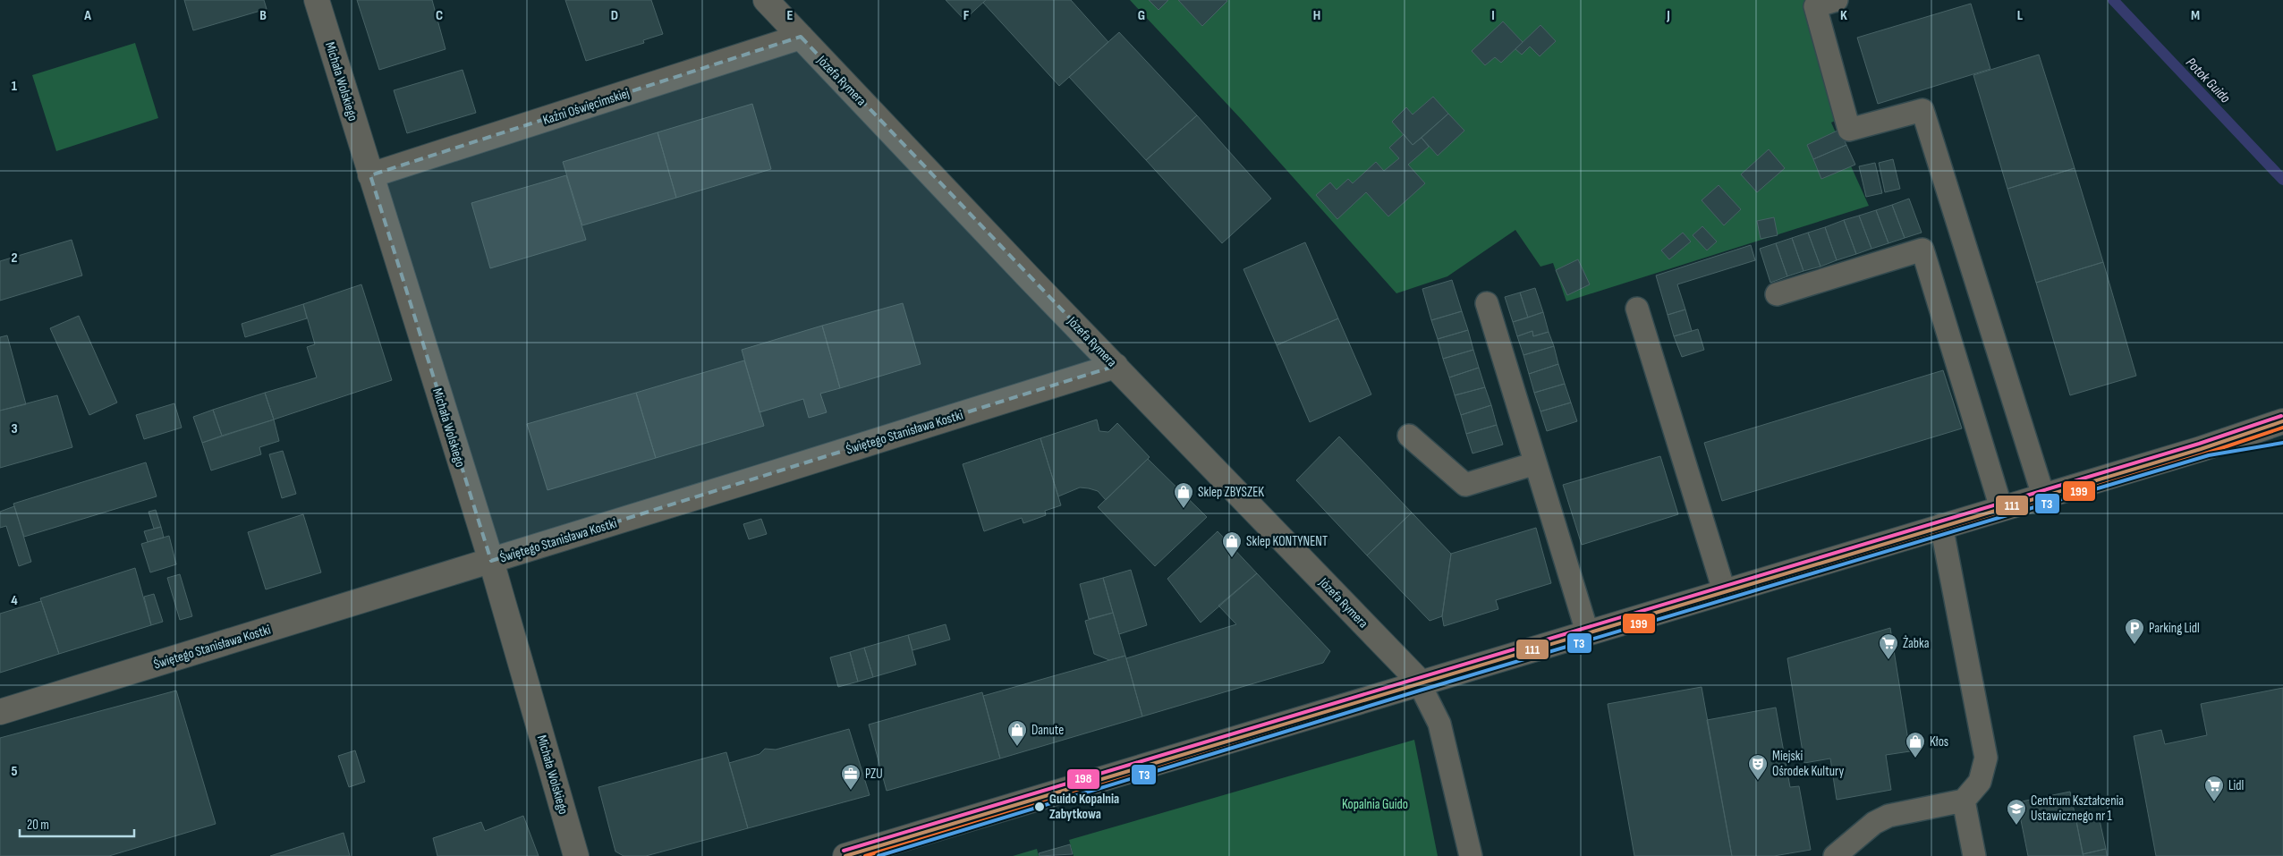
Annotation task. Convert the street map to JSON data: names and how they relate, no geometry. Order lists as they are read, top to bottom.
{
  "streets": {
    "street": [
      "Józefa Rymera",
      "Michała Wolskiego",
      "Kaźni Oświęcimskiej",
      "Świętego Stanisława Kostki"
    ]
  },
  "crossings": [
    ["Józefa Rymera", "Kaźni Oświęcimskiej"],
    ["Józefa Rymera", "Świętego Stanisława Kostki"],
    ["Michała Wolskiego", "Kaźni Oświęcimskiej"],
    ["Michała Wolskiego", "Świętego Stanisława Kostki"]
  ],
  "water": ["Potok Guido"],
  "parks": ["Kopalnia Guido"],
  "places": {
    "shop": [
      "Sklep ZBYSZEK",
      "Sklep KONTYNENT",
      "Danute",
      "Kłos"
    ],
    "parking": ["Parking Lidl"],
    "supermarket": ["Żabka", "Lidl"],
    "theatre": ["Miejski Ośrodek Kultury"],
    "office": ["PZU"],
    "other": ["Guido Kopalnia Zabytkowa"],
    "school or university": ["Centrum Kształcenia Ustawicznego nr 1"]
  },
  "lines": [
    "transit line 198",
    "transit line 111",
    "transit line 199",
    "transit line T3"
  ],
  "scale_bar": "20 m",
  "grid": {
    "columns": [
      "A",
      "B",
      "C",
      "D",
      "E",
      "F",
      "G",
      "H",
      "I",
      "J",
      "K",
      "L",
      "M"
    ],
    "rows": [
      "1",
      "2",
      "3",
      "4",
      "5"
    ]
  }
}
